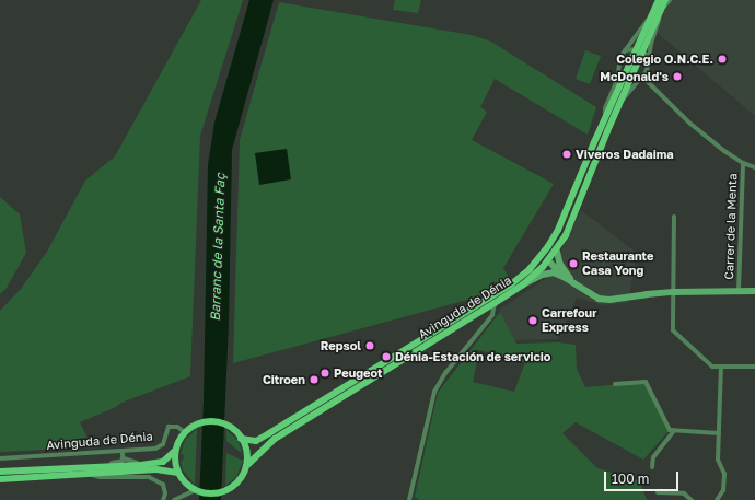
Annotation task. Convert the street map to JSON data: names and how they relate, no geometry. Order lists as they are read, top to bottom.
{
  "streets": {
    "main road": ["Avinguda de Dénia"],
    "street": ["Carrer de la Menta"]
  },
  "water": ["Barranc de la Santa Faç"],
  "places": [
    "Colegio O.N.C.E.",
    "McDonald's",
    "Viveros Dadaima",
    "Restaurante Casa Yong",
    "Carrefour Express",
    "Repsol",
    "Dénia-Estación de servicio",
    "Peugeot",
    "Citroen"
  ],
  "scale_bar": "100 m"
}
